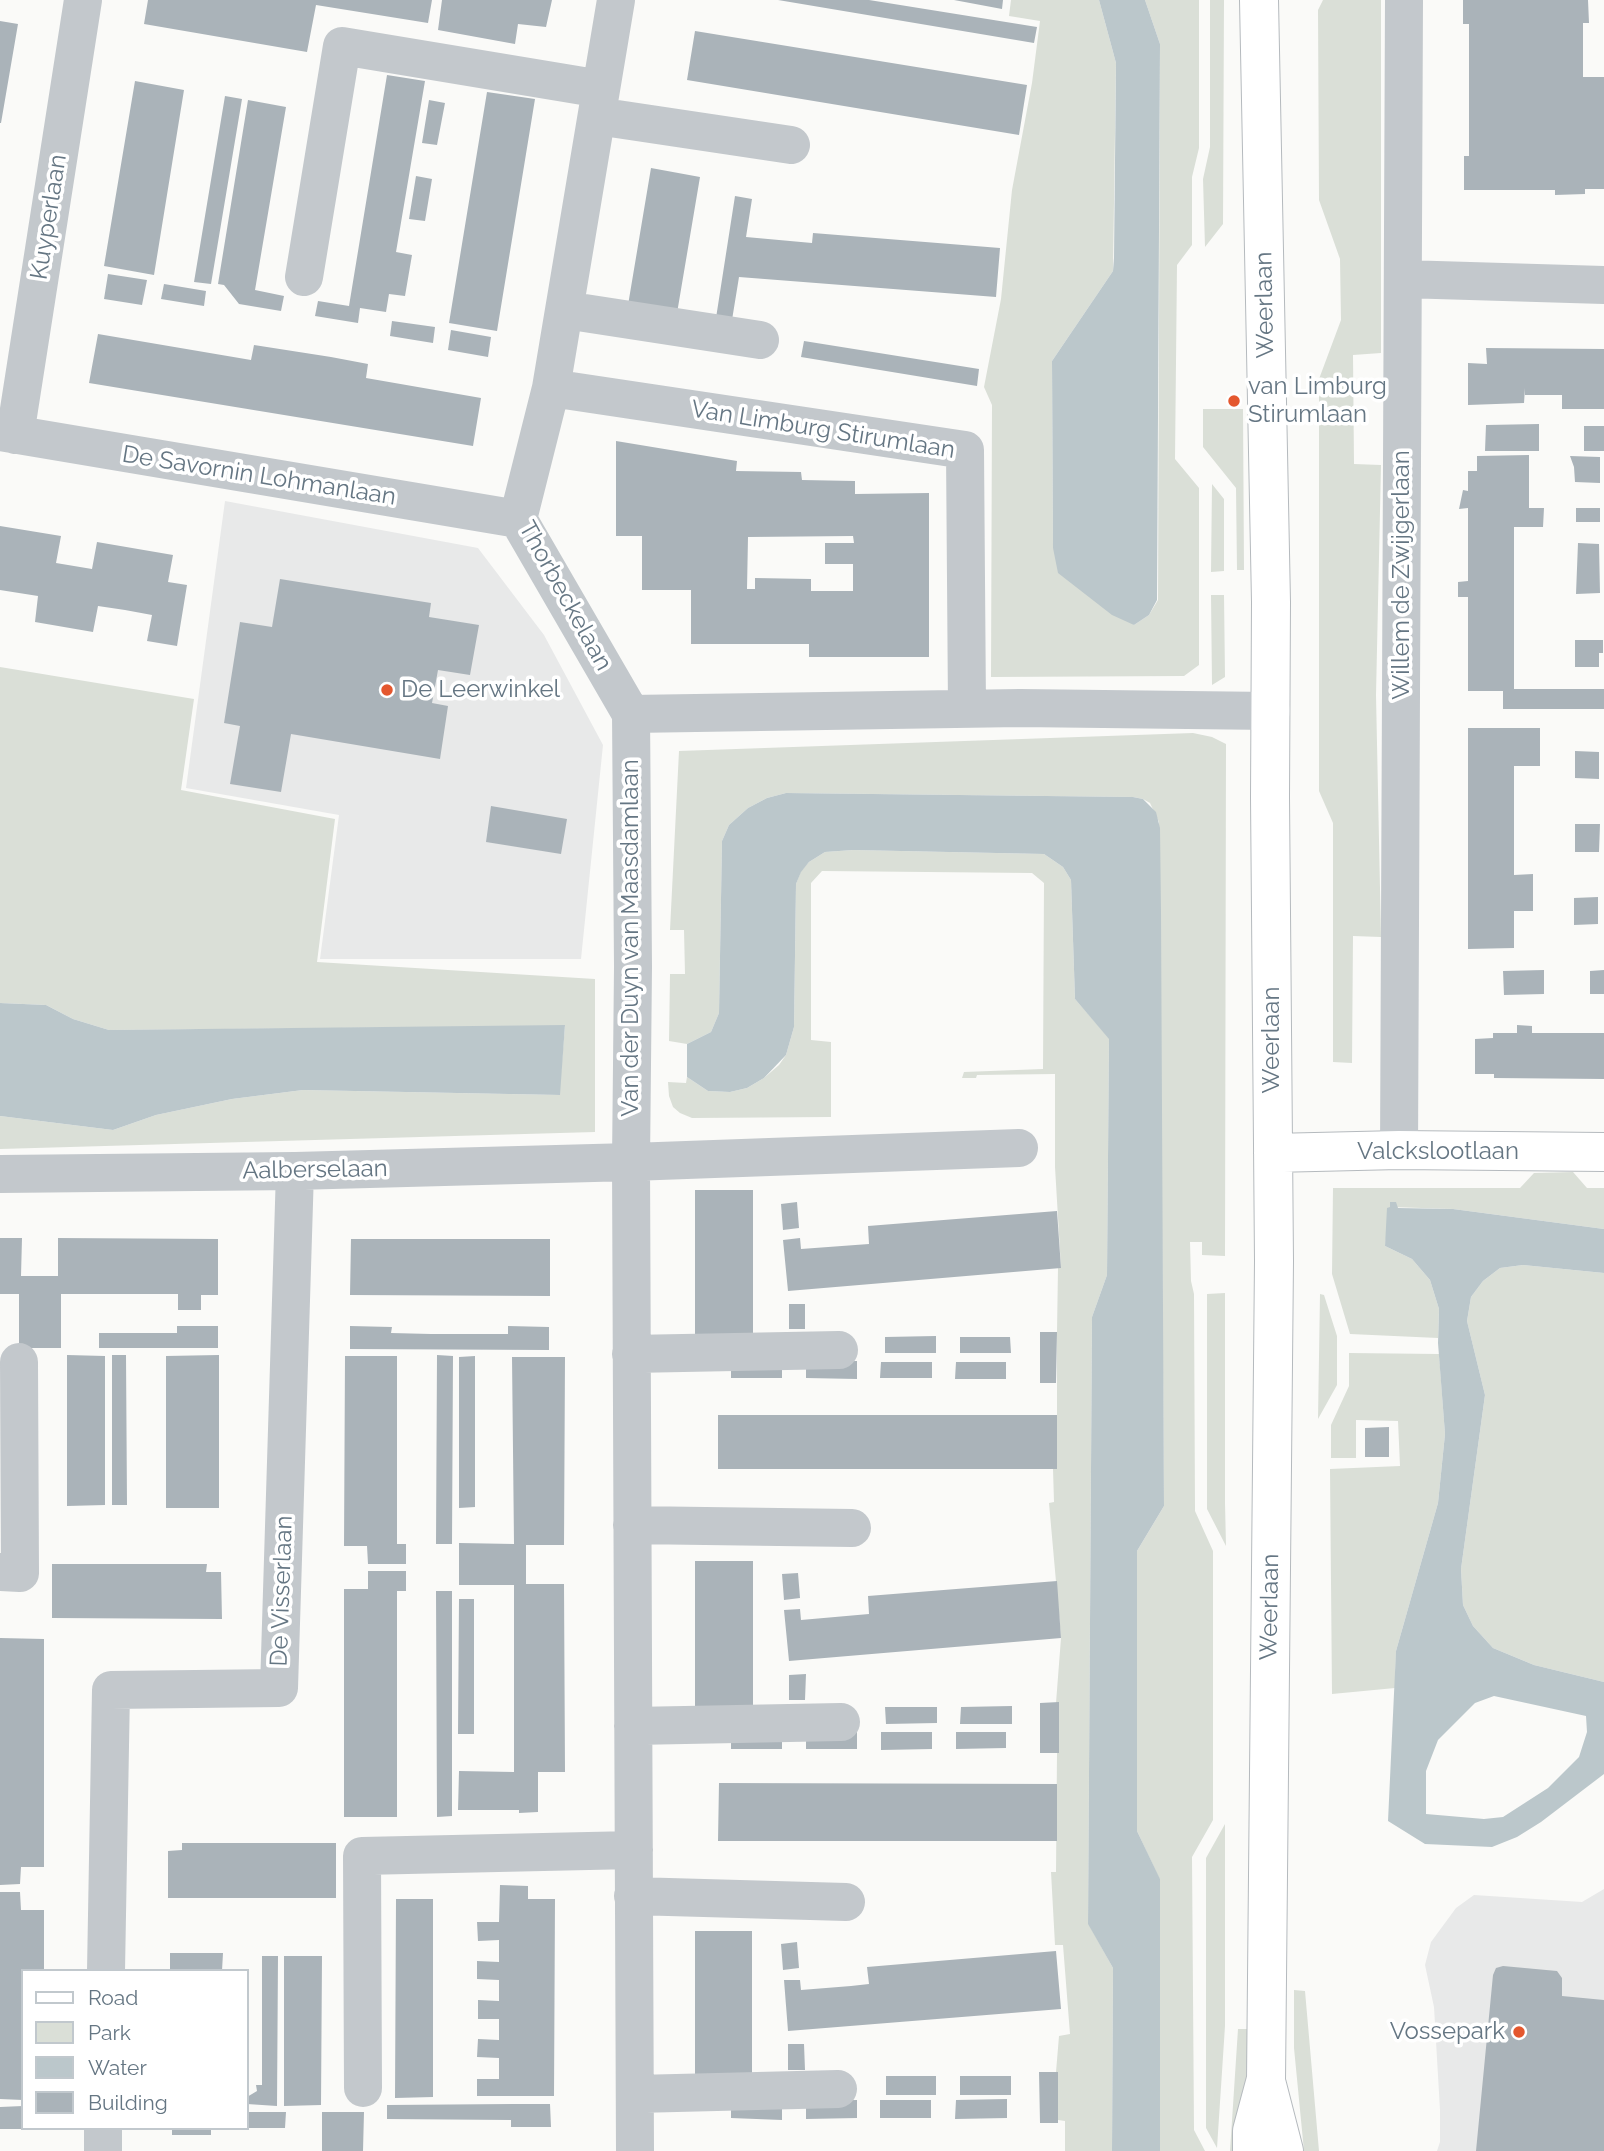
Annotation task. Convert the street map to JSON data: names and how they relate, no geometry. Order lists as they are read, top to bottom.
{
  "streets": {
    "main road": ["Weerlaan", "Valckslootlaan"],
    "street": [
      "Kuyperlaan",
      "Van Limburg Stirumlaan",
      "De Savornin Lohmanlaan",
      "Willem de Zwijgerlaan",
      "Thorbeckelaan",
      "Van der Duyn van Maasdamlaan",
      "Aalberselaan",
      "De Visserlaan"
    ]
  },
  "crossings": [
    ["Kuyperlaan", "De Savornin Lohmanlaan"],
    ["Weerlaan", "Valckslootlaan"],
    ["Van Limburg Stirumlaan", "Thorbeckelaan"],
    ["De Savornin Lohmanlaan", "Thorbeckelaan"],
    ["Willem de Zwijgerlaan", "Valckslootlaan"],
    ["Thorbeckelaan", "Van der Duyn van Maasdamlaan"],
    ["Van der Duyn van Maasdamlaan", "Aalberselaan"],
    ["Aalberselaan", "De Visserlaan"]
  ],
  "places": ["van Limburg Stirumlaan", "De Leerwinkel", "Vossepark"],
  "legend": [
    "Road",
    "Park",
    "Water",
    "Building"
  ]
}
